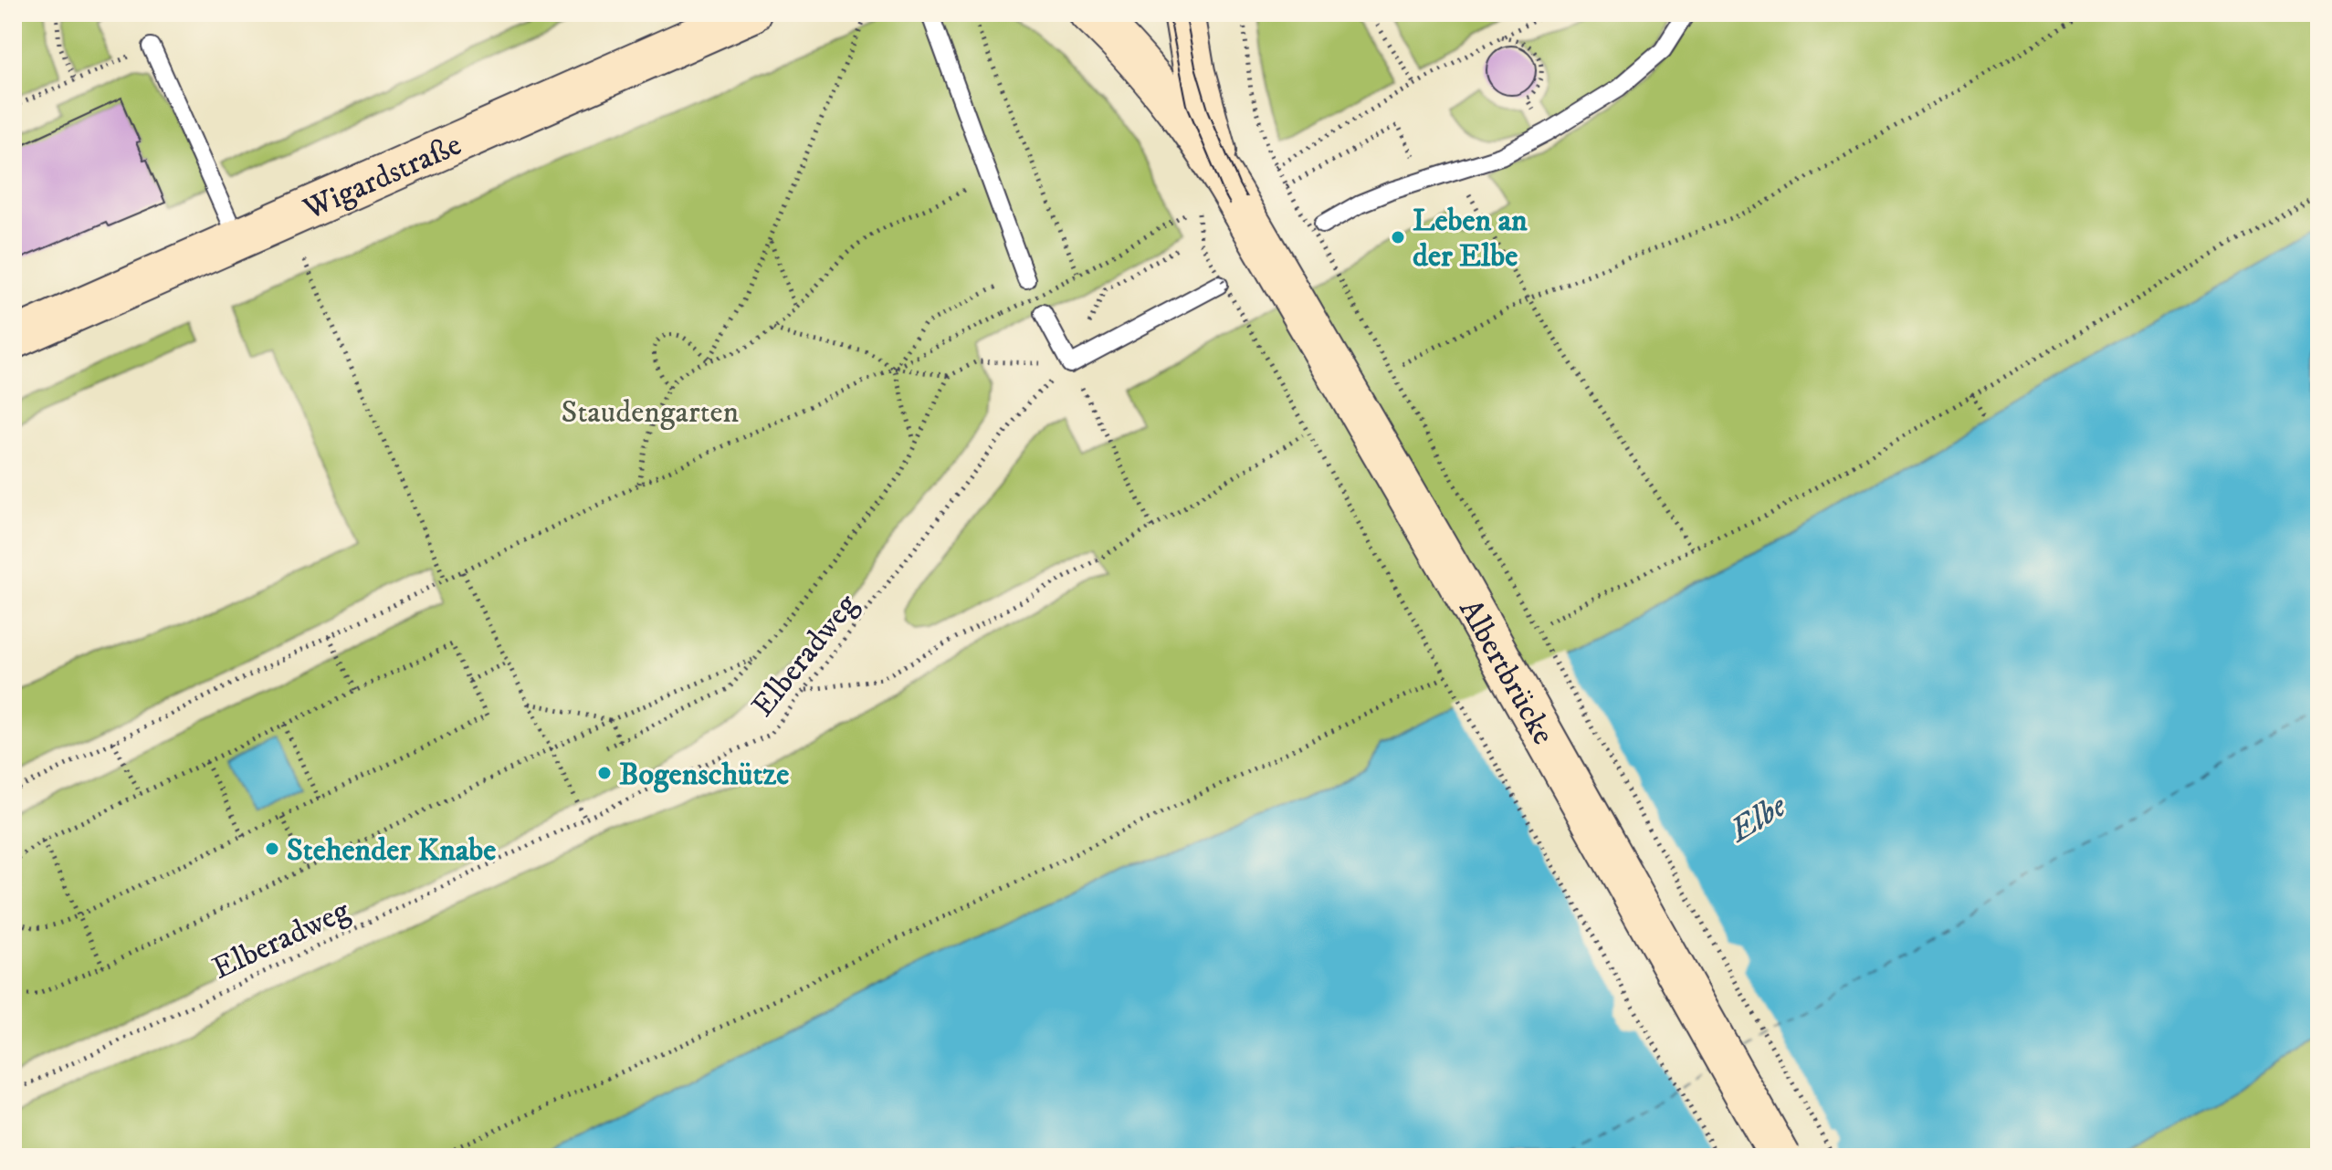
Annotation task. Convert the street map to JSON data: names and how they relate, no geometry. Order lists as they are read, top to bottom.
{
  "streets": {
    "main road": ["Wigardstraße", "Albertbrücke"],
    "path": ["Elberadweg"]
  },
  "water": ["Elbe"],
  "parks": ["Staudengarten"],
  "places": ["Leben an der Elbe", "Bogenschütze", "Stehender Knabe"]
}
